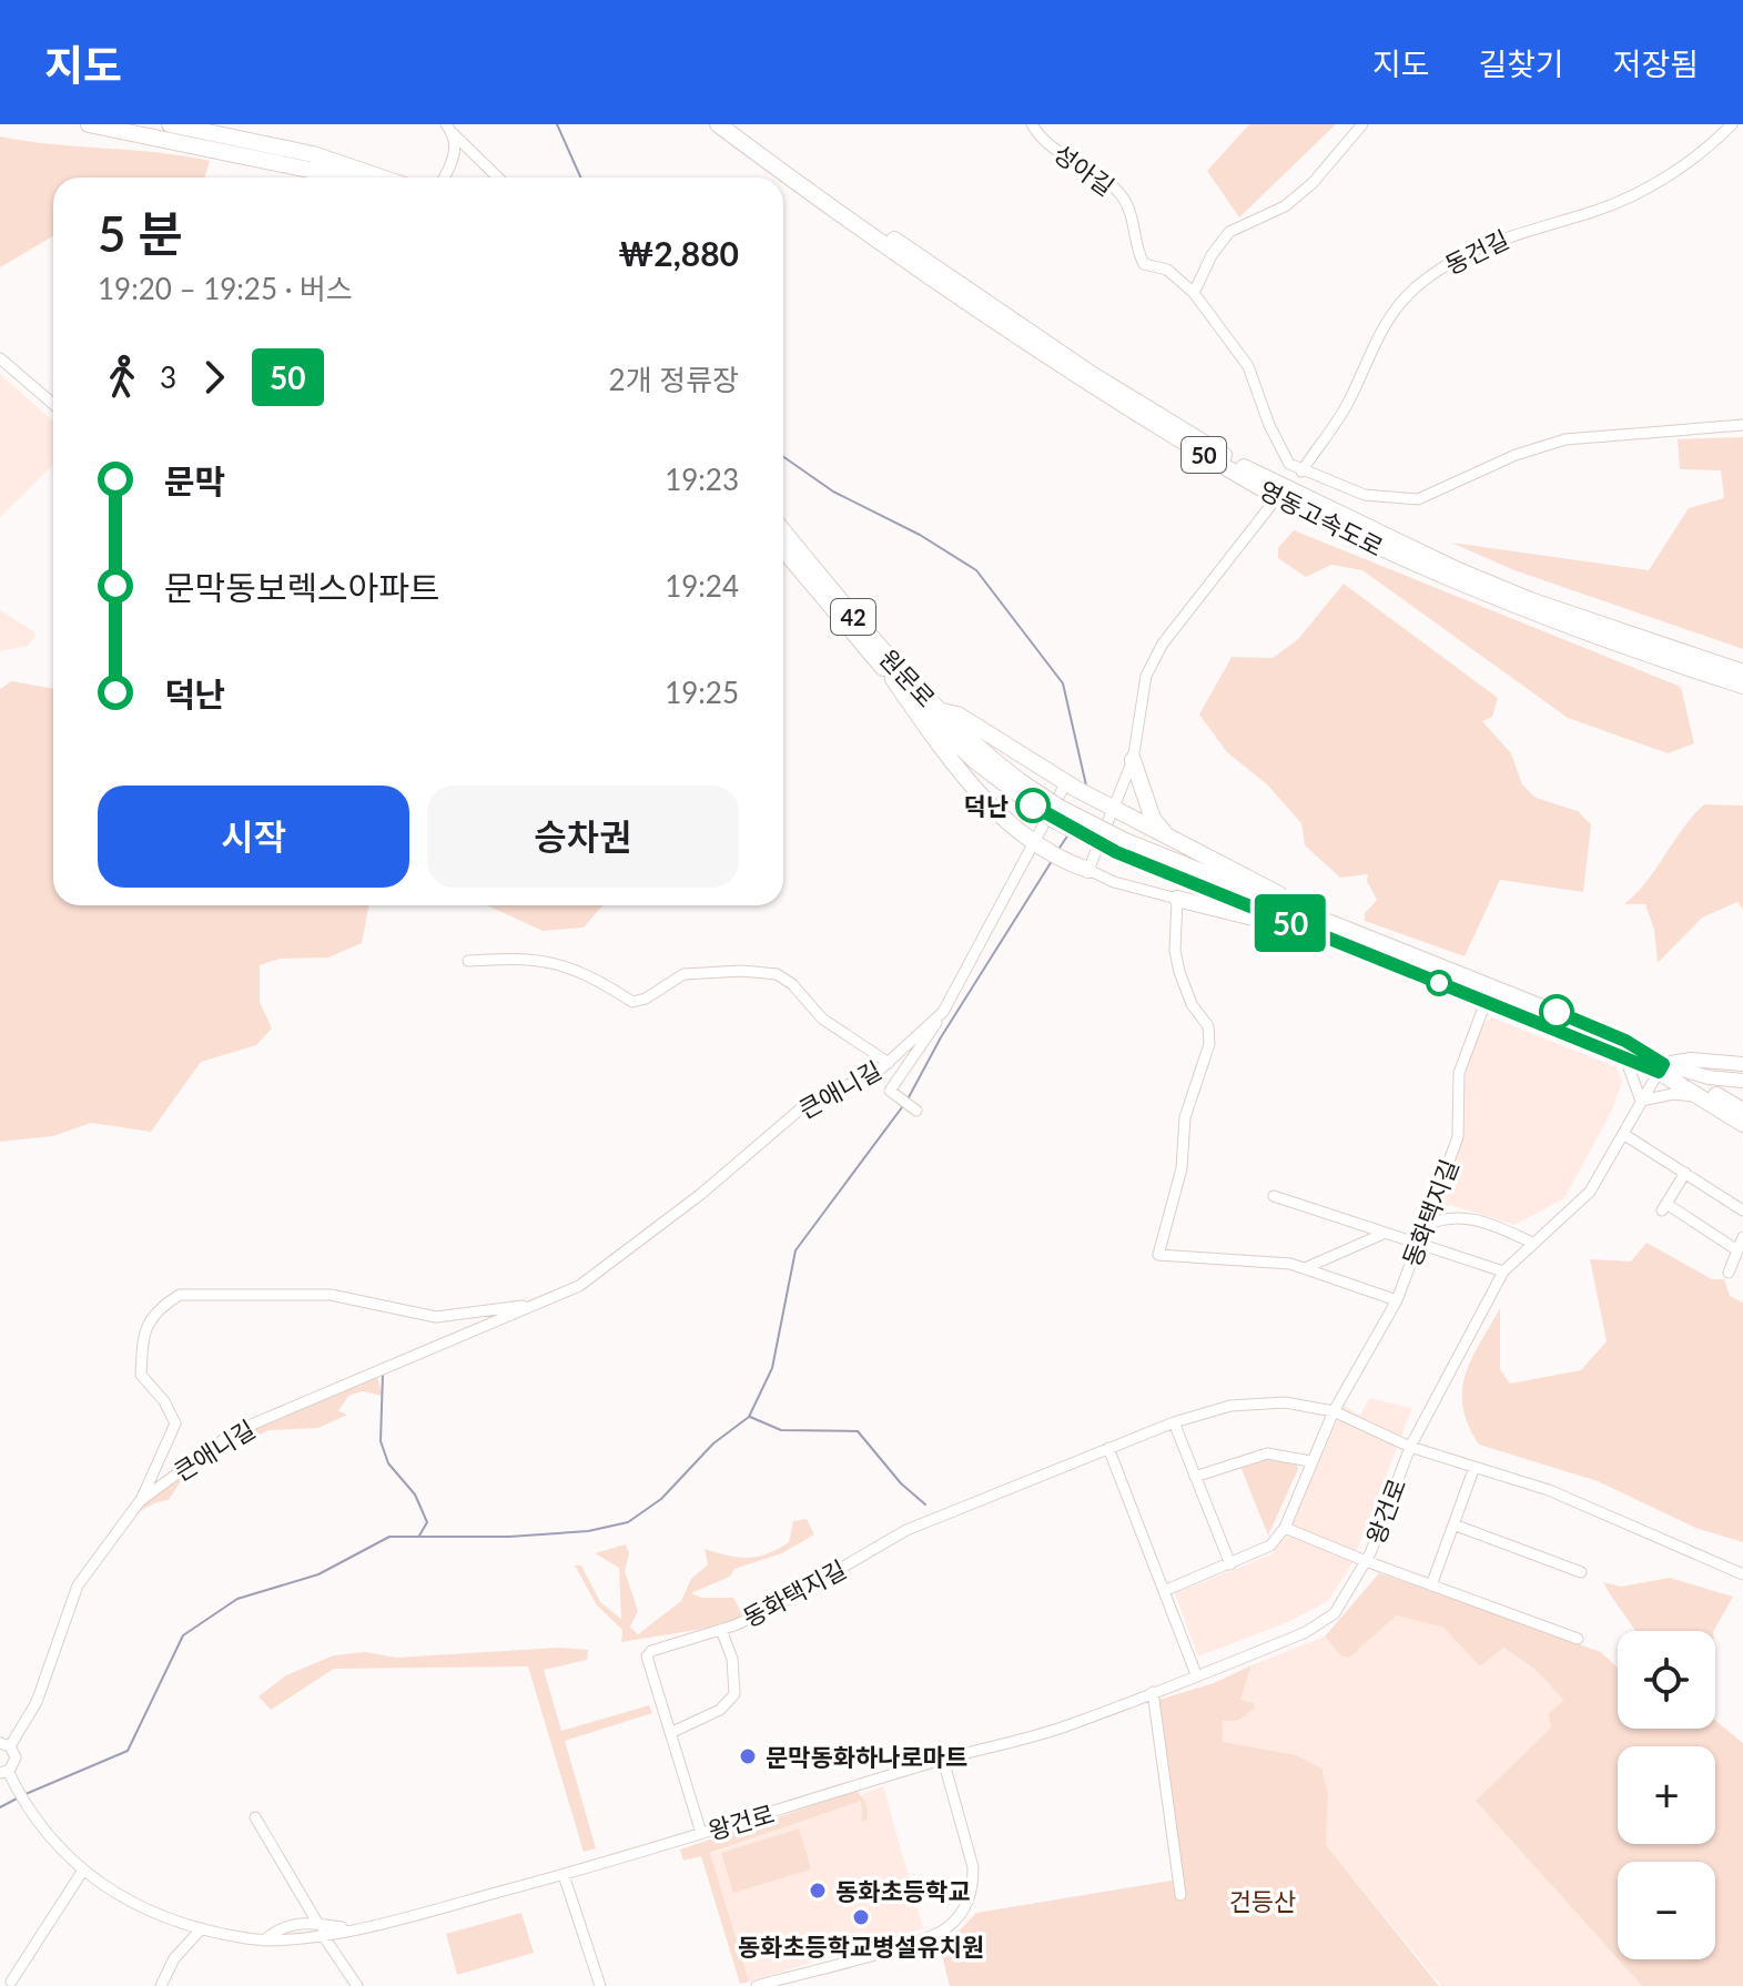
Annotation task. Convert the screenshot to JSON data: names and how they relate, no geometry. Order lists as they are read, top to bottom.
{
  "streets": {
    "highway": [
      "50",
      "영동고속도로",
      "42",
      "원문로"
    ],
    "street": [
      "성아길",
      "동건길",
      "큰애니길",
      "동화택지길",
      "왕건로"
    ]
  },
  "crossings": [
    ["성아길", "동건길"],
    ["42", "원문로"],
    ["42", "동화택지길"],
    ["42", "왕건로"],
    ["동화택지길", "왕건로"]
  ],
  "parks": ["건등산"],
  "places": [
    "덕난",
    "문막동화하나로마트",
    "동화초등학교",
    "동화초등학교병설유치원"
  ],
  "lines": ["bus line 50"],
  "page": {
    "header": "지도",
    "nav": ["지도", "길찾기", "저장됨"],
    "on_map": "50",
    "heading": ["5 분", "19:20 – 19:25 · 버스", "₩2,880"],
    "legs": ["3", "50", "2개 정류장"],
    "list": [
      {
        "name": "문막",
        "value": "19:23"
      },
      {
        "name": "문막동보렉스아파트",
        "value": "19:24"
      },
      {
        "name": "덕난",
        "value": "19:25"
      }
    ],
    "buttons": ["시작", "승차권"],
    "map_buttons": ["+", "−"]
  }
}
